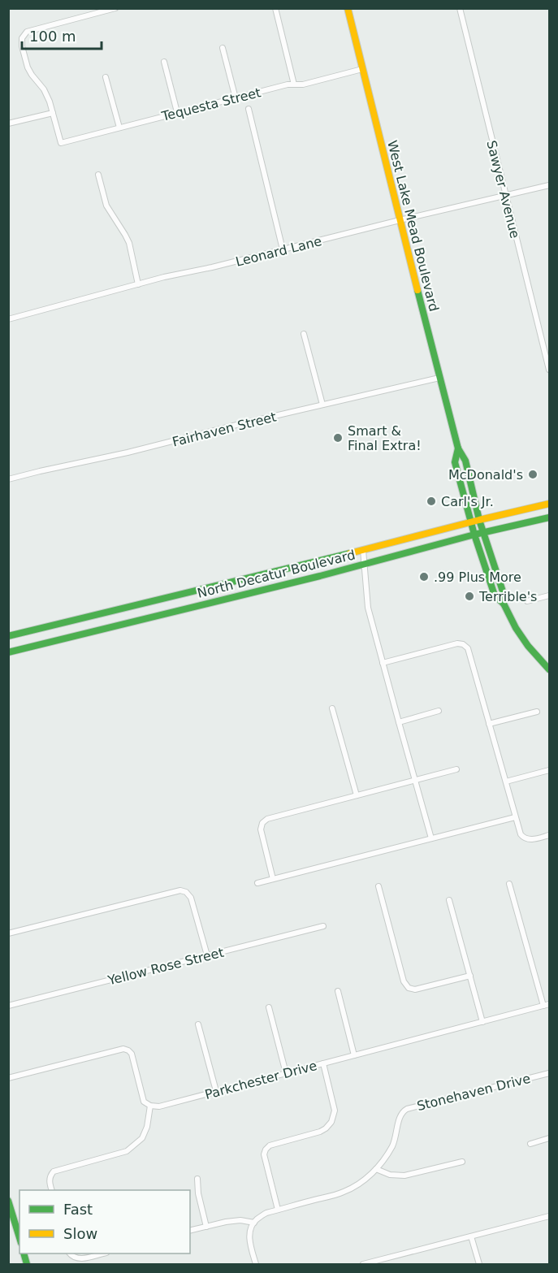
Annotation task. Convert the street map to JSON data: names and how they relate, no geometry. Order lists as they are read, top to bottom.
{
  "streets": {
    "main road": ["West Lake Mead Boulevard", "North Decatur Boulevard"],
    "street": [
      "Tequesta Street",
      "Sawyer Avenue",
      "Leonard Lane",
      "Fairhaven Street",
      "Yellow Rose Street",
      "Parkchester Drive",
      "Stonehaven Drive"
    ]
  },
  "crossings": [
    ["Tequesta Street", "West Lake Mead Boulevard"],
    ["Sawyer Avenue", "Leonard Lane"],
    ["West Lake Mead Boulevard", "Leonard Lane"],
    ["West Lake Mead Boulevard", "Fairhaven Street"],
    ["West Lake Mead Boulevard", "North Decatur Boulevard"]
  ],
  "places": [
    "Smart & Final Extra!",
    "McDonald's",
    "Carl's Jr.",
    ".99 Plus More",
    "Terrible's"
  ],
  "legend": ["Fast", "Slow"],
  "scale_bar": "100 m"
}
